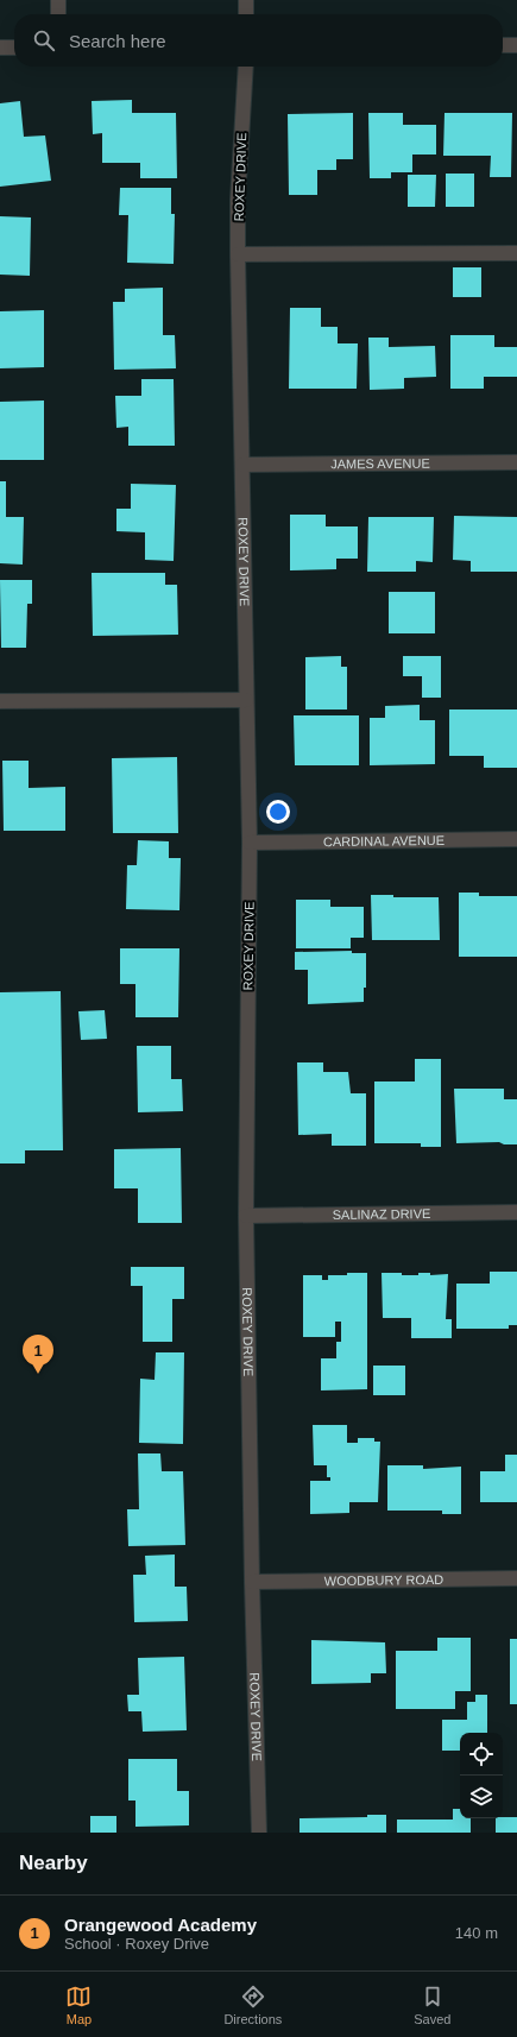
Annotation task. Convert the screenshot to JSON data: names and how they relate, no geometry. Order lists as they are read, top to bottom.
{
  "streets": {
    "street": [
      "ROXEY DRIVE",
      "JAMES AVENUE",
      "CARDINAL AVENUE",
      "SALINAZ DRIVE",
      "WOODBURY ROAD"
    ]
  },
  "crossings": [
    ["ROXEY DRIVE", "JAMES AVENUE"],
    ["ROXEY DRIVE", "CARDINAL AVENUE"],
    ["ROXEY DRIVE", "SALINAZ DRIVE"],
    ["ROXEY DRIVE", "WOODBURY ROAD"]
  ],
  "page": {
    "search": "Search here",
    "pins": "1",
    "heading": "Nearby",
    "list": [
      {
        "mark": "1",
        "name": "Orangewood Academy",
        "note": "School · Roxey Drive",
        "value": "140 m"
      }
    ],
    "nav": ["Map", "Directions", "Saved"]
  }
}
